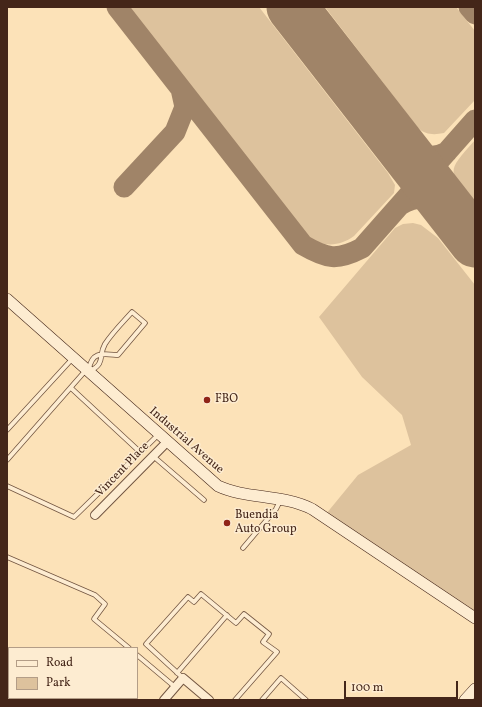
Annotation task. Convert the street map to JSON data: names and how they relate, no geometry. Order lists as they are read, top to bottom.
{
  "streets": {
    "street": ["Industrial Avenue", "Vincent Place"]
  },
  "crossings": [
    ["Industrial Avenue", "Vincent Place"]
  ],
  "places": ["FBO", "Buendia Auto Group"],
  "legend": ["Road", "Park"],
  "scale_bar": "100 m"
}
